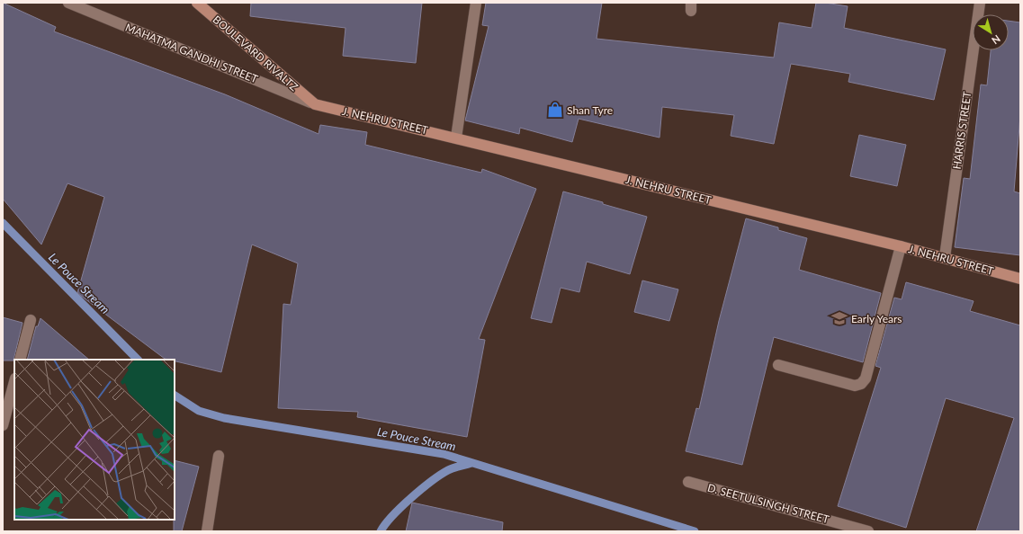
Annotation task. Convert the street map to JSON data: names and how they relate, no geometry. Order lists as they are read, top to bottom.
{
  "streets": {
    "main road": ["BOULEVARD RIVALTZ", "J. NEHRU STREET"],
    "street": ["MAHATMA GANDHI STREET", "HARRIS STREET", "D. SEETULSINGH STREET"]
  },
  "crossings": [
    ["MAHATMA GANDHI STREET", "BOULEVARD RIVALTZ"],
    ["MAHATMA GANDHI STREET", "J. NEHRU STREET"],
    ["BOULEVARD RIVALTZ", "J. NEHRU STREET"],
    ["J. NEHRU STREET", "HARRIS STREET"]
  ],
  "water": ["Le Pouce Stream"],
  "places": {
    "shop": ["Shan Tyre"],
    "school or university": ["Early Years"]
  },
  "north": "bottom right"
}
